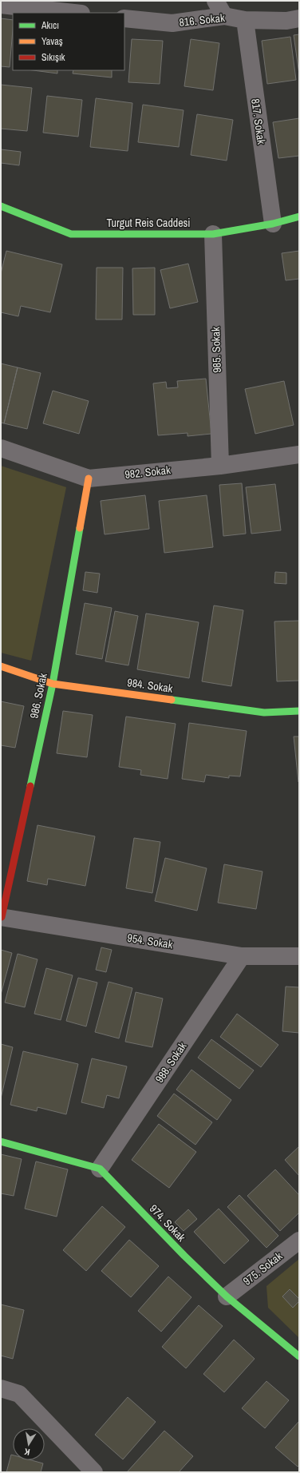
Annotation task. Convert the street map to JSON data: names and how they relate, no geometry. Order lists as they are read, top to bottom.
{
  "streets": {
    "street": [
      "816. Sokak",
      "817. Sokak",
      "Turgut Reis Caddesi",
      "985. Sokak",
      "982. Sokak",
      "984. Sokak",
      "986. Sokak",
      "954. Sokak",
      "988. Sokak",
      "974. Sokak",
      "975. Sokak"
    ]
  },
  "crossings": [
    ["816. Sokak", "817. Sokak"],
    ["817. Sokak", "Turgut Reis Caddesi"],
    ["Turgut Reis Caddesi", "985. Sokak"],
    ["985. Sokak", "982. Sokak"],
    ["982. Sokak", "986. Sokak"],
    ["984. Sokak", "986. Sokak"],
    ["986. Sokak", "954. Sokak"],
    ["954. Sokak", "988. Sokak"],
    ["988. Sokak", "974. Sokak"],
    ["974. Sokak", "975. Sokak"]
  ],
  "legend": ["Akıcı", "Yavaş", "Sıkışık"],
  "north": "bottom"
}
